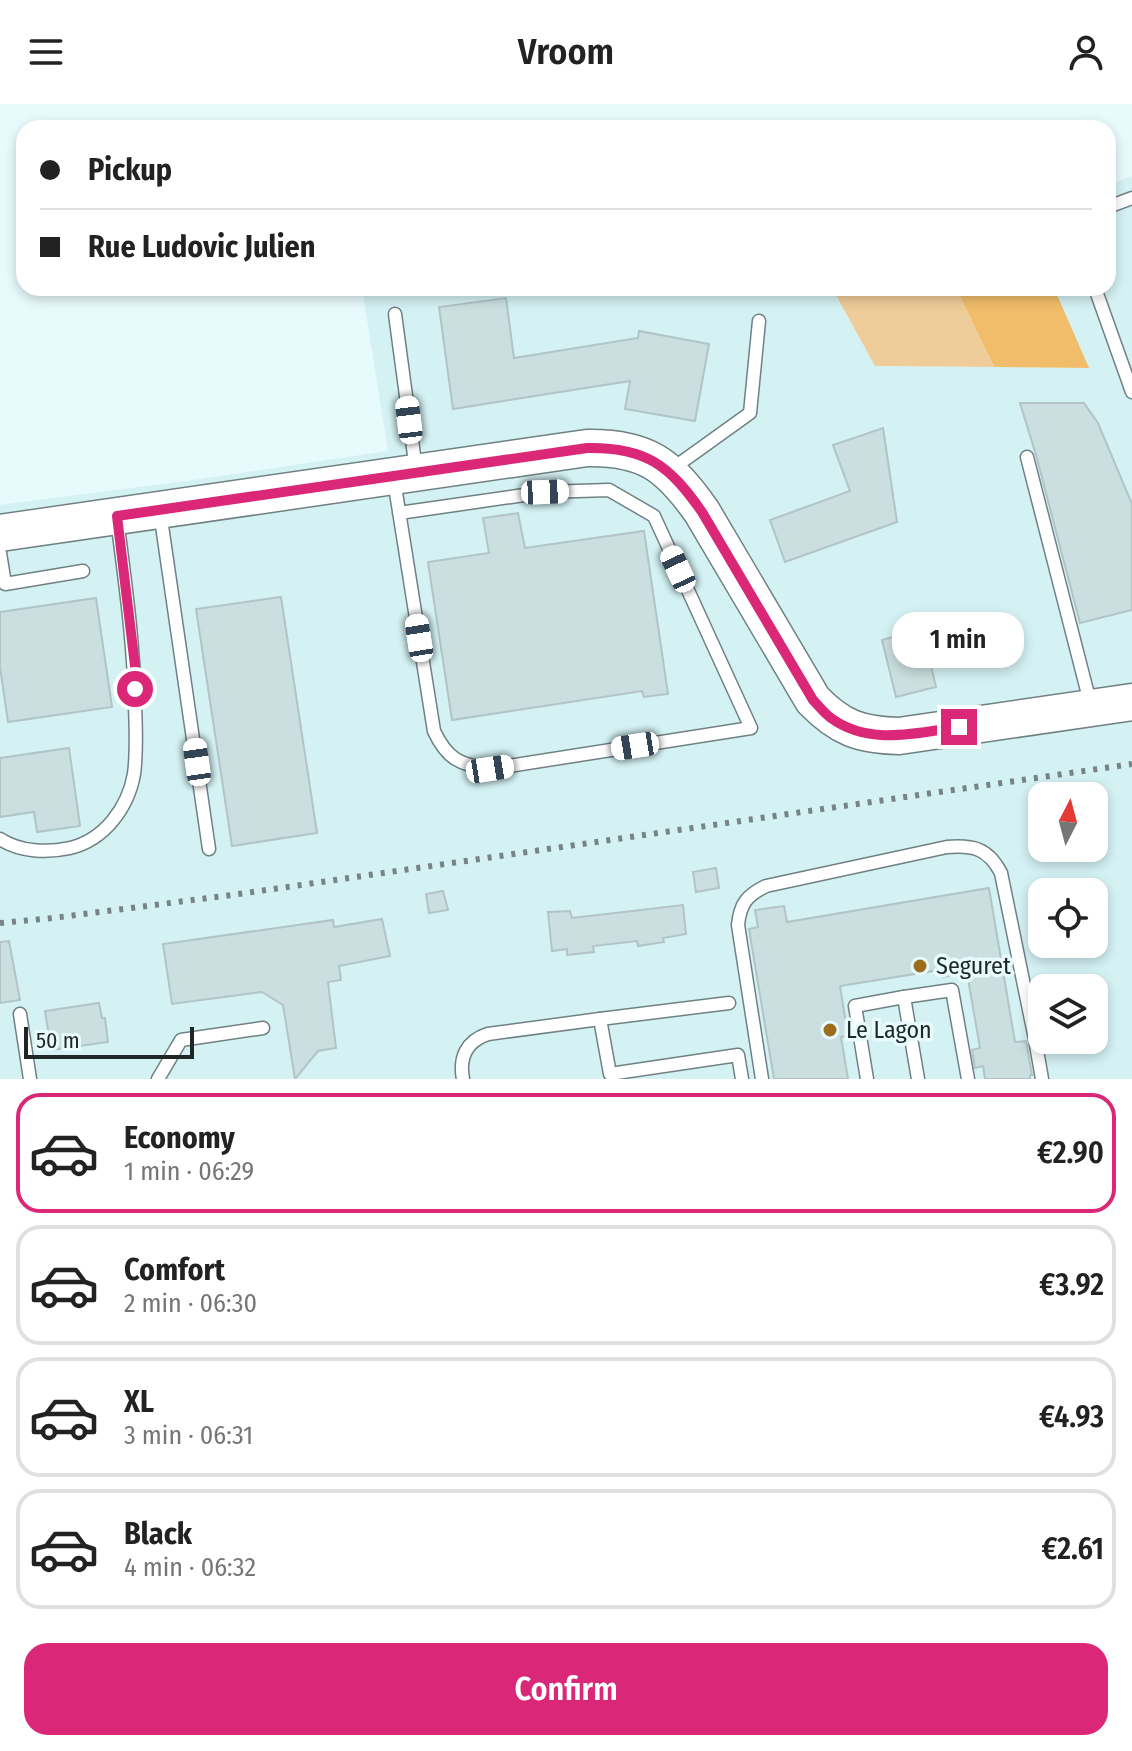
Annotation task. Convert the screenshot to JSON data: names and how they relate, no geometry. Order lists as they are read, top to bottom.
{
  "places": ["Seguret", "Le Lagon"],
  "scale_bar": "50 m",
  "north": "top",
  "page": {
    "header": "Vroom",
    "banner": ["Pickup", "Rue Ludovic Julien"],
    "bubble": "1 min",
    "scale": "50 m",
    "list": [
      {
        "name": "Economy",
        "note": "1 min · 06:29",
        "value": "€2.90"
      },
      {
        "name": "Comfort",
        "note": "2 min · 06:30",
        "value": "€3.92"
      },
      {
        "name": "XL",
        "note": "3 min · 06:31",
        "value": "€4.93"
      },
      {
        "name": "Black",
        "note": "4 min · 06:32",
        "value": "€2.61"
      }
    ],
    "buttons": "Confirm"
  }
}
